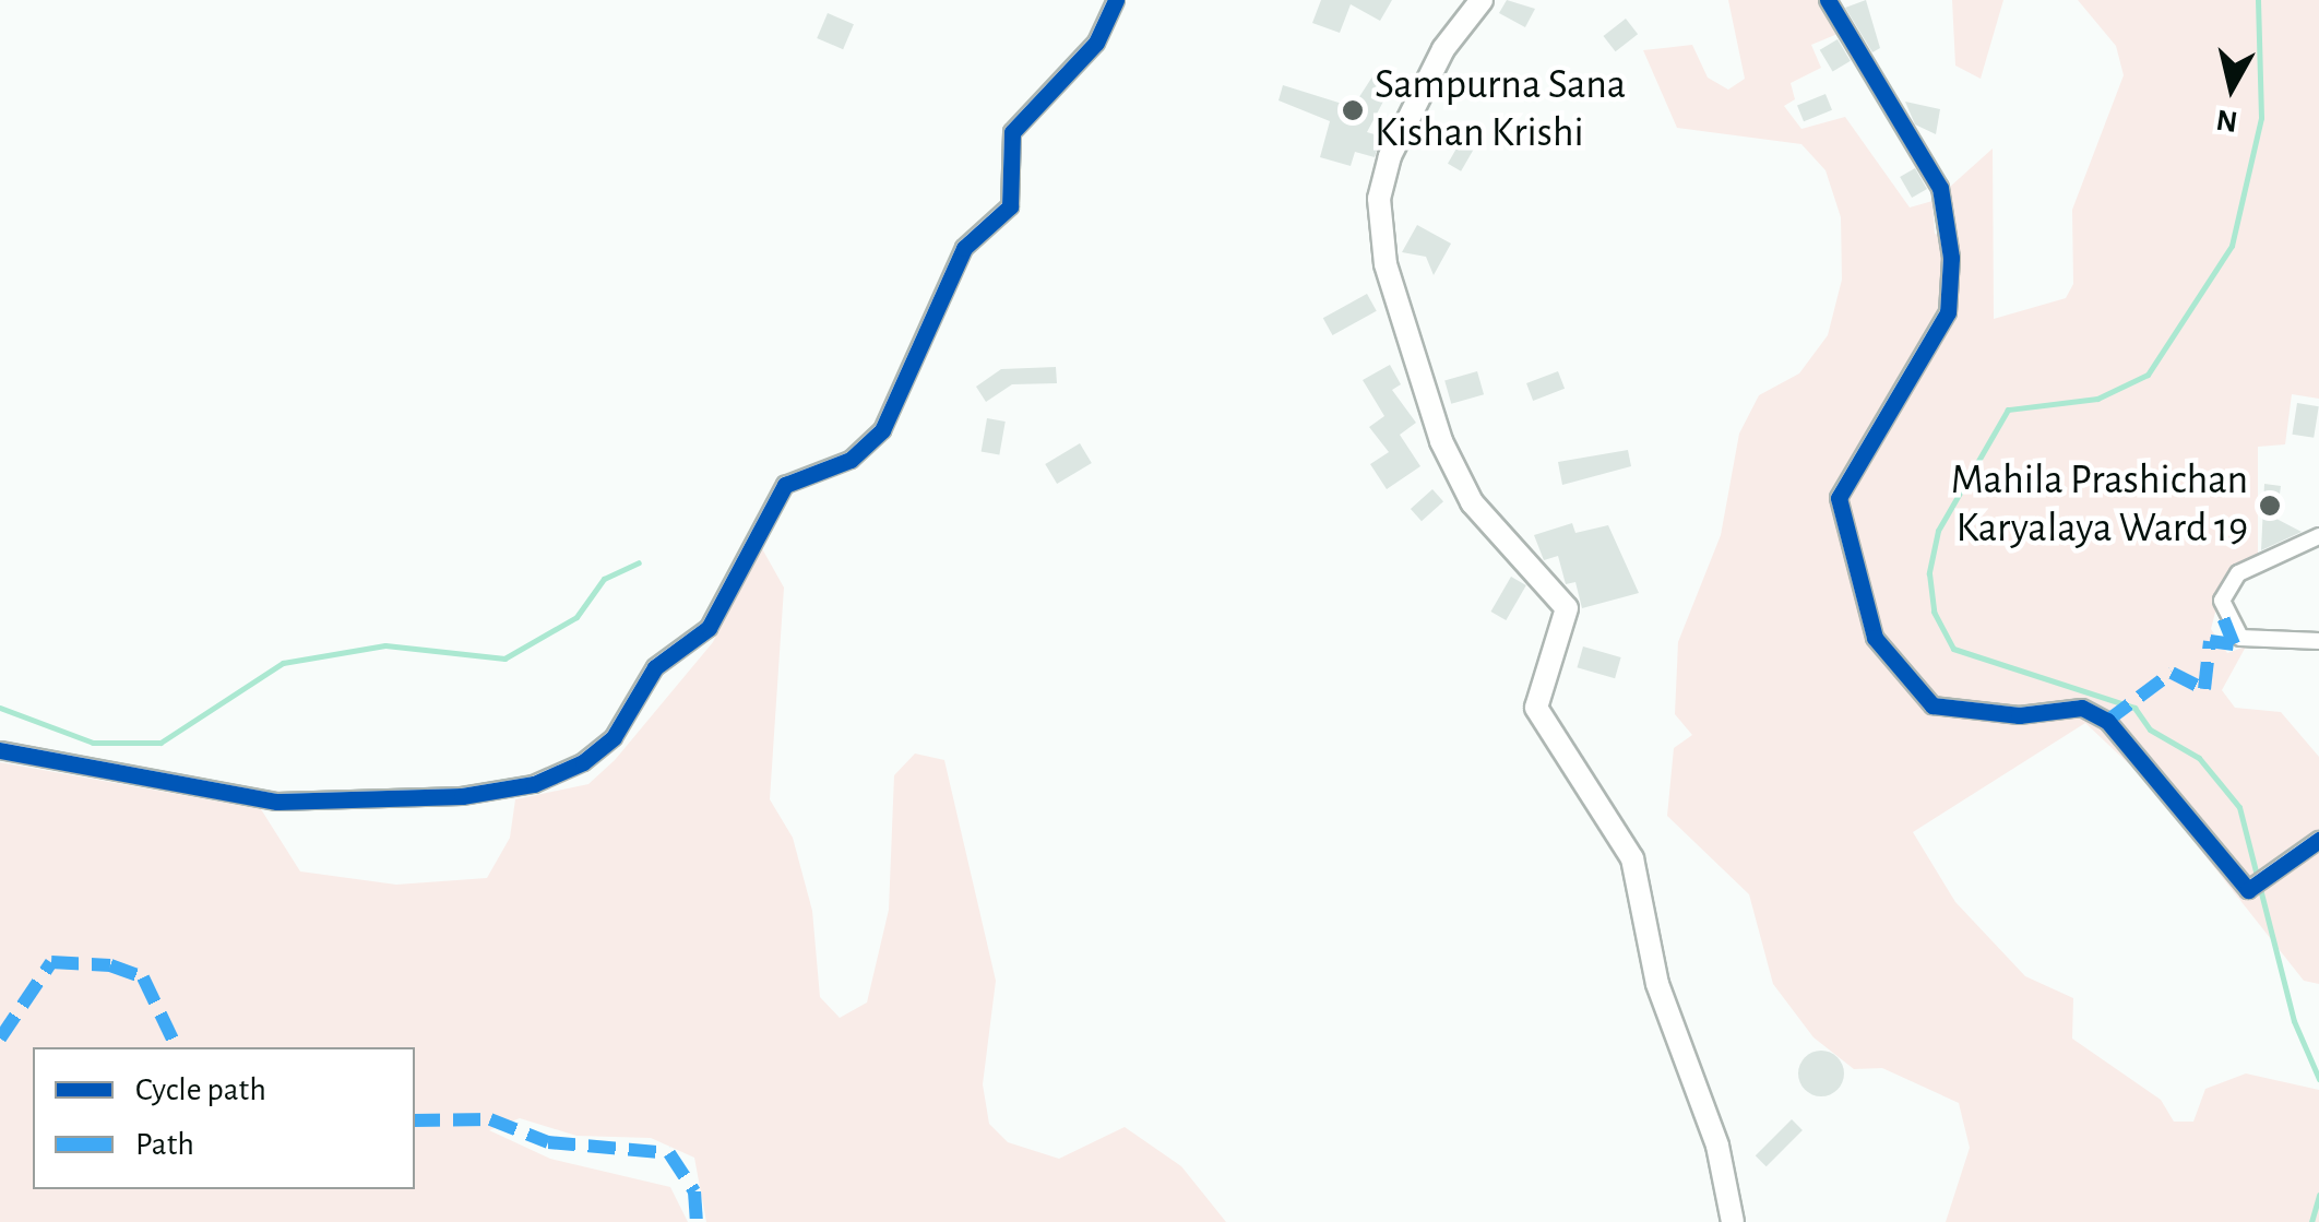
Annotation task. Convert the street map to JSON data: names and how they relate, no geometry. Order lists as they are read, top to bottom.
{
  "places": ["Sampurna Sana Kishan Krishi", "Mahila Prashichan Karyalaya Ward 19"],
  "legend": ["Cycle path", "Path"],
  "north": "bottom"
}
